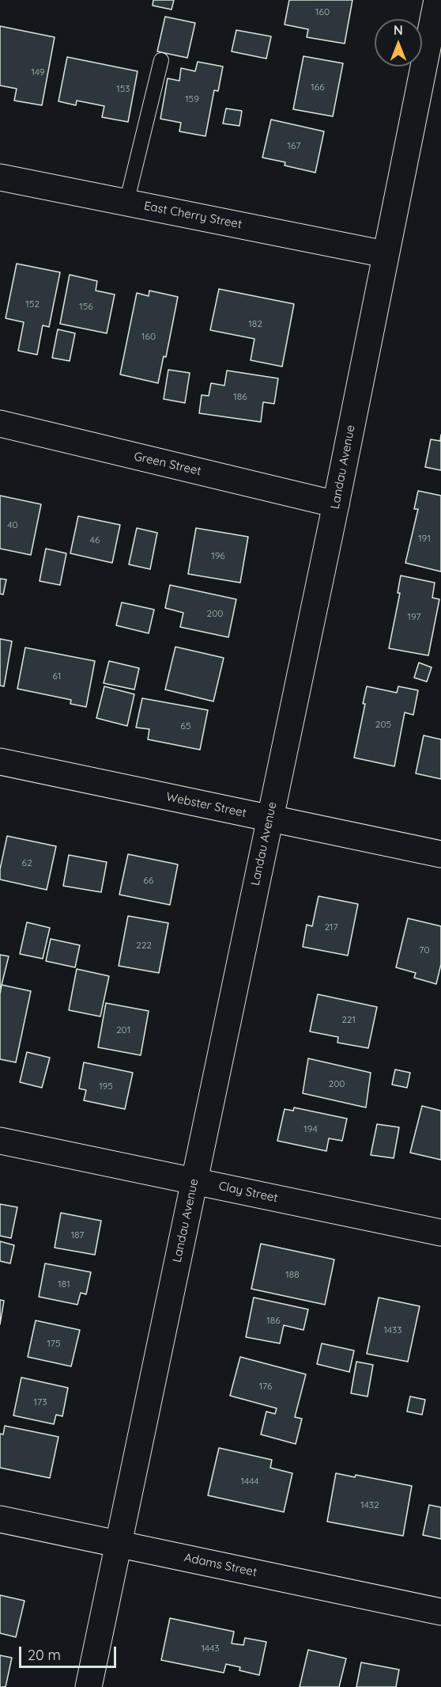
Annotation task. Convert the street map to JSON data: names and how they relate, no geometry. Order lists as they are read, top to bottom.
{
  "streets": {
    "street": [
      "East Cherry Street",
      "Green Street",
      "Landau Avenue",
      "Webster Street",
      "Clay Street",
      "Adams Street"
    ]
  },
  "crossings": [
    ["East Cherry Street", "Landau Avenue"],
    ["Green Street", "Landau Avenue"],
    ["Landau Avenue", "Webster Street"],
    ["Landau Avenue", "Clay Street"],
    ["Landau Avenue", "Adams Street"]
  ],
  "house_numbers": [
    "160",
    "149",
    "166",
    "153",
    "159",
    "167",
    "152",
    "156",
    "182",
    "160",
    "186",
    "40",
    "191",
    "46",
    "196",
    "200",
    "197",
    "61",
    "205",
    "65",
    "62",
    "66",
    "217",
    "222",
    "70",
    "221",
    "201",
    "200",
    "195",
    "194",
    "187",
    "188",
    "181",
    "186",
    "1433",
    "175",
    "176",
    "173",
    "1444",
    "1432",
    "1443"
  ],
  "scale_bar": "20 m",
  "north": "top"
}
